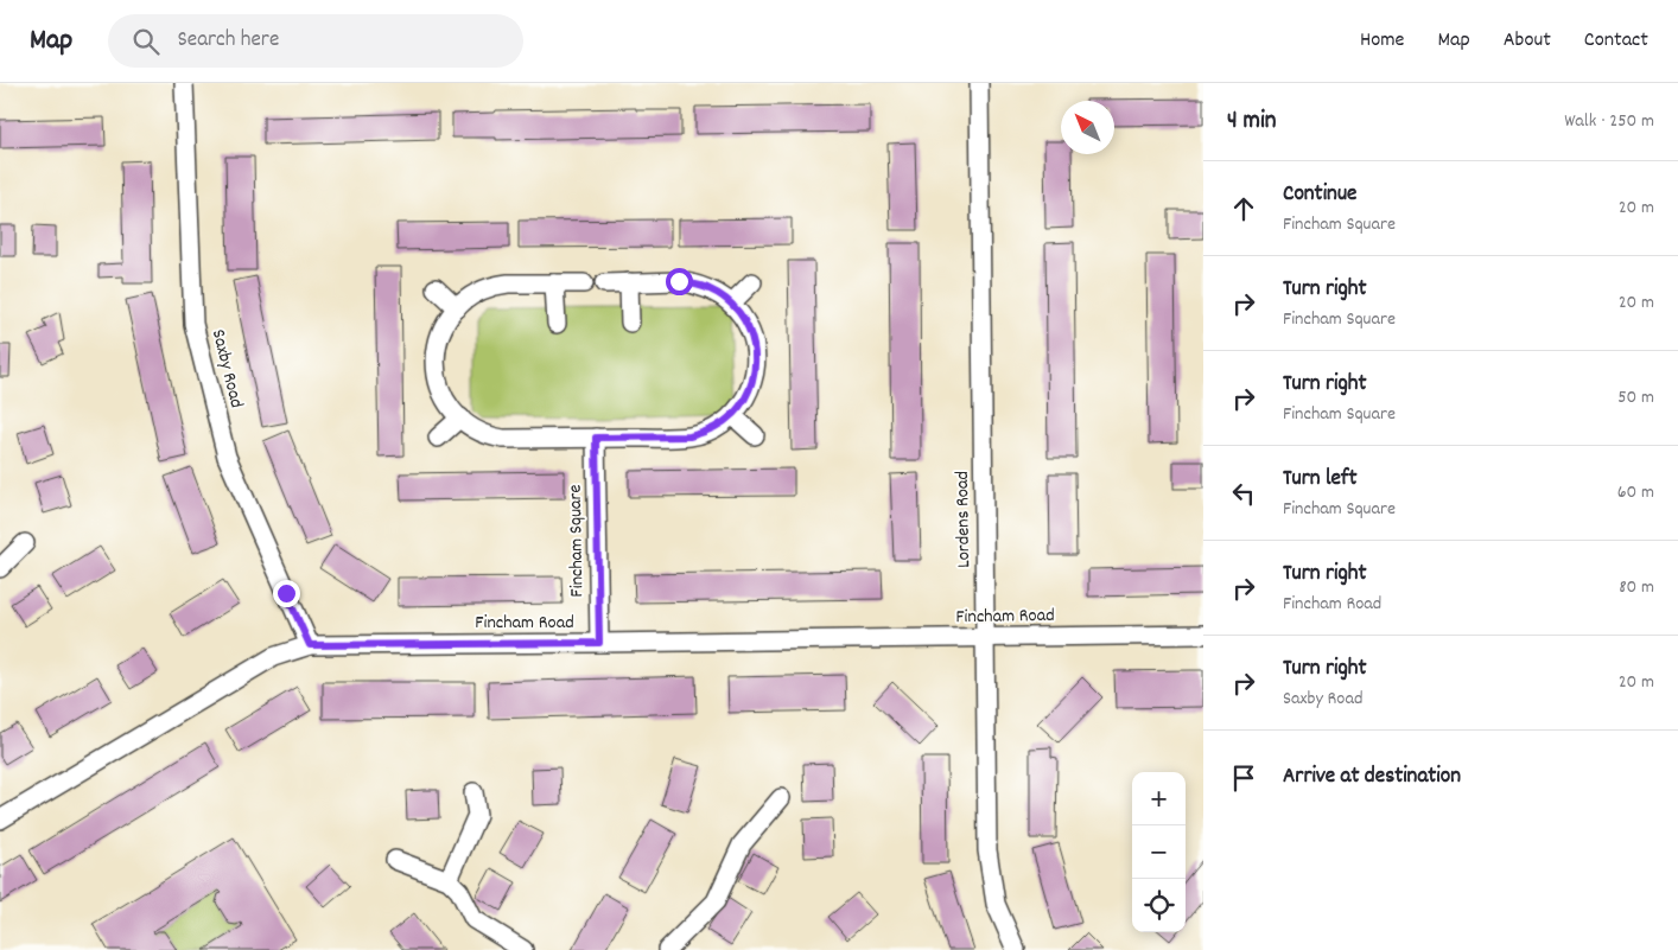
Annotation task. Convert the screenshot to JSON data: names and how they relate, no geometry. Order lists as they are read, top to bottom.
{
  "streets": {
    "street": [
      "Saxby Road",
      "Lordens Road",
      "Fincham Square",
      "Fincham Road"
    ]
  },
  "crossings": [
    ["Saxby Road", "Fincham Road"],
    ["Lordens Road", "Fincham Road"],
    ["Fincham Square", "Fincham Road"]
  ],
  "north": "top left",
  "page": {
    "header": "Map",
    "search": "Search here",
    "nav": [
      "Home",
      "Map",
      "About",
      "Contact"
    ],
    "heading": ["4 min", "Walk · 250 m"],
    "list": [
      ["Continue", "Fincham Square", "20 m"],
      ["Turn right", "Fincham Square", "20 m"],
      ["Turn right", "Fincham Square", "50 m"],
      ["Turn left", "Fincham Square", "60 m"],
      ["Turn right", "Fincham Road", "80 m"],
      ["Turn right", "Saxby Road", "20 m"],
      "Arrive at destination"
    ],
    "map_buttons": ["+", "−"]
  }
}
